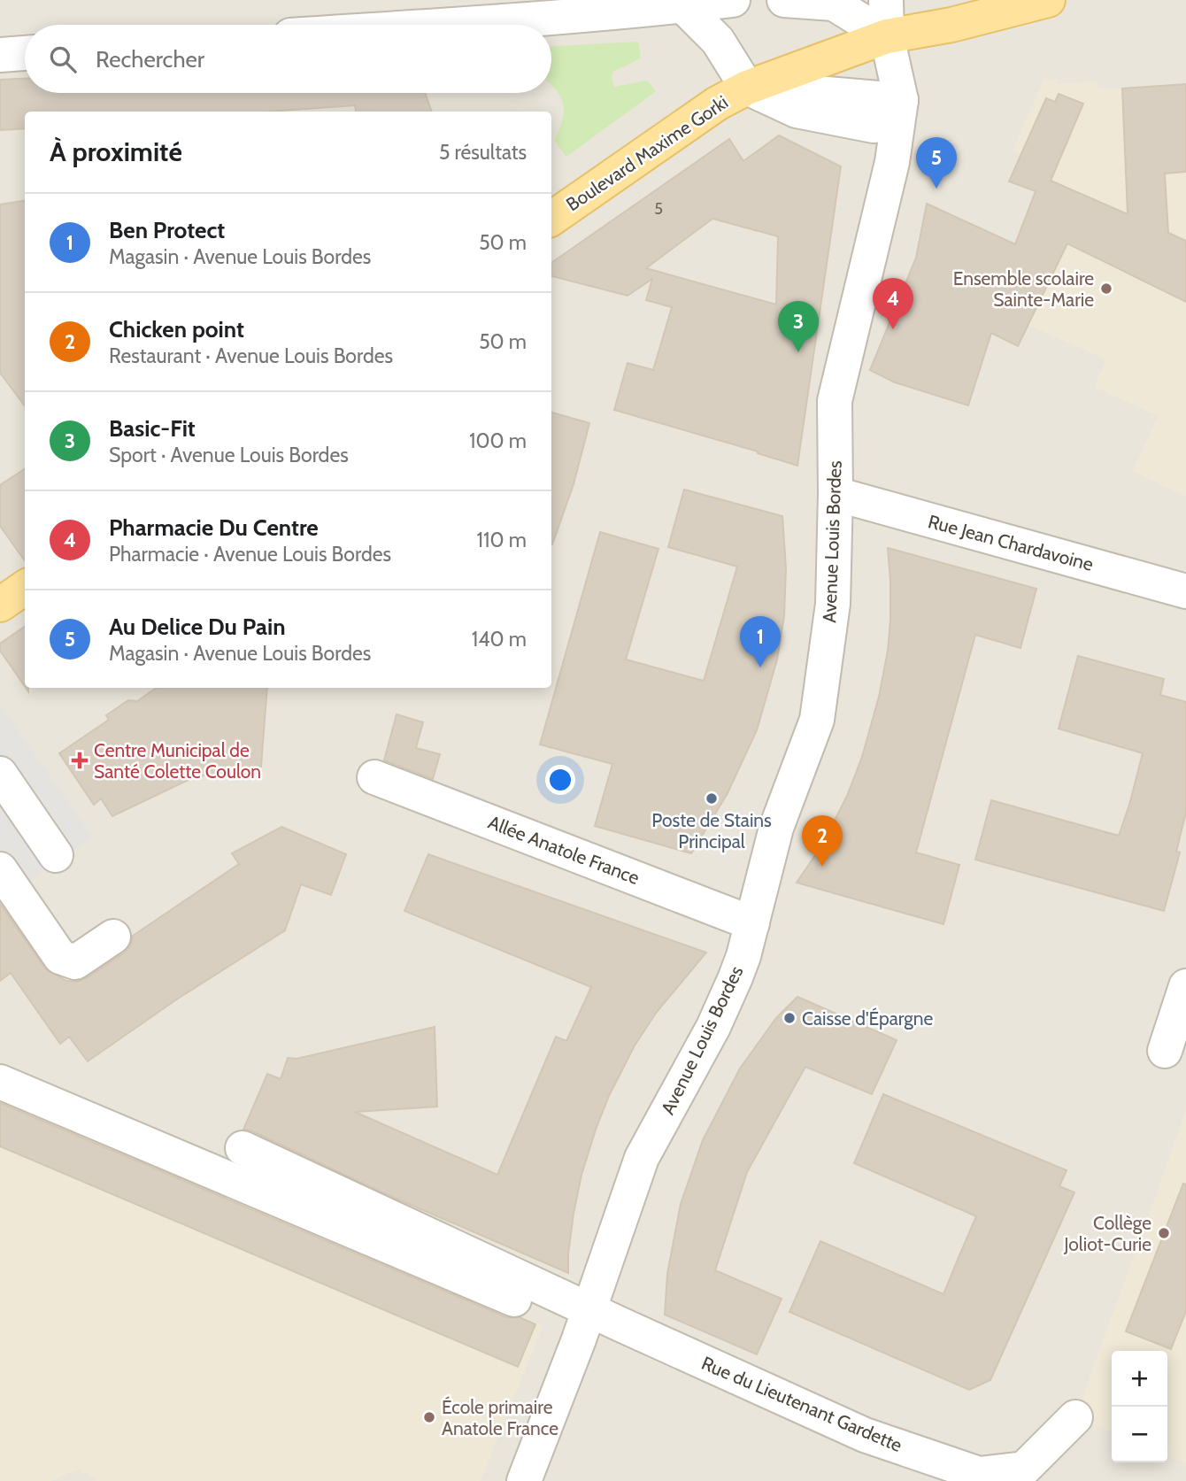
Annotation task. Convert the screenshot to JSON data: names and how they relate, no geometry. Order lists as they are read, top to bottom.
{
  "streets": {
    "main road": ["Boulevard Maxime Gorki"],
    "street": [
      "Avenue Louis Bordes",
      "Rue Jean Chardavoine",
      "Allée Anatole France",
      "Rue du Lieutenant Gardette"
    ]
  },
  "crossings": [
    ["Boulevard Maxime Gorki", "Avenue Louis Bordes"],
    ["Avenue Louis Bordes", "Rue Jean Chardavoine"],
    ["Avenue Louis Bordes", "Allée Anatole France"],
    ["Avenue Louis Bordes", "Rue du Lieutenant Gardette"]
  ],
  "places": {
    "other": [
      "Ensemble scolaire Sainte-Marie",
      "Poste de Stains Principal",
      "Caisse d'Épargne",
      "Collège Joliot-Curie",
      "École primaire Anatole France"
    ],
    "health": ["Centre Municipal de Santé Colette Coulon"]
  },
  "house_numbers": ["5"],
  "page": {
    "search": "Rechercher",
    "heading": ["À proximité", "5 résultats"],
    "pins": [
      "5",
      "4",
      "3",
      "1",
      "2"
    ],
    "list": [
      {
        "mark": "1",
        "name": "Ben Protect",
        "note": "Magasin · Avenue Louis Bordes",
        "value": "50 m"
      },
      {
        "mark": "2",
        "name": "Chicken point",
        "note": "Restaurant · Avenue Louis Bordes",
        "value": "50 m"
      },
      {
        "mark": "3",
        "name": "Basic-Fit",
        "note": "Sport · Avenue Louis Bordes",
        "value": "100 m"
      },
      {
        "mark": "4",
        "name": "Pharmacie Du Centre",
        "note": "Pharmacie · Avenue Louis Bordes",
        "value": "110 m"
      },
      {
        "mark": "5",
        "name": "Au Delice Du Pain",
        "note": "Magasin · Avenue Louis Bordes",
        "value": "140 m"
      }
    ],
    "map_buttons": ["+", "−"]
  }
}
